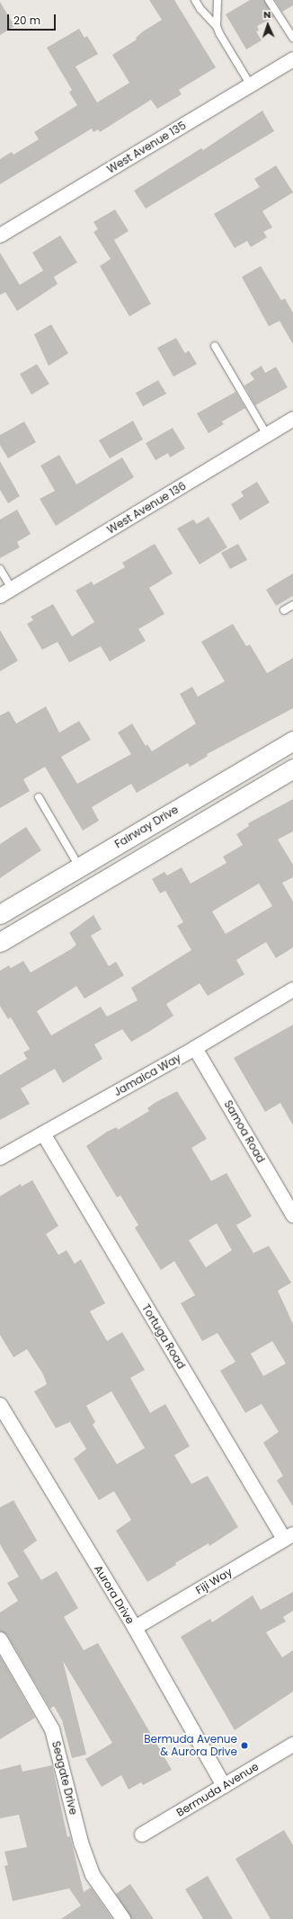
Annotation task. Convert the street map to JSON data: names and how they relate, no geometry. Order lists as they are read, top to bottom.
{
  "streets": {
    "street": [
      "West Avenue 135",
      "West Avenue 136",
      "Fairway Drive",
      "Jamaica Way",
      "Samoa Road",
      "Tortuga Road",
      "Fiji Way",
      "Aurora Drive",
      "Seagate Drive",
      "Bermuda Avenue"
    ]
  },
  "crossings": [
    ["Jamaica Way", "Samoa Road"],
    ["Jamaica Way", "Tortuga Road"],
    ["Tortuga Road", "Fiji Way"],
    ["Fiji Way", "Aurora Drive"],
    ["Aurora Drive", "Bermuda Avenue"]
  ],
  "places": ["Bermuda Avenue & Aurora Drive"],
  "scale_bar": "20 m",
  "north": "top"
}
